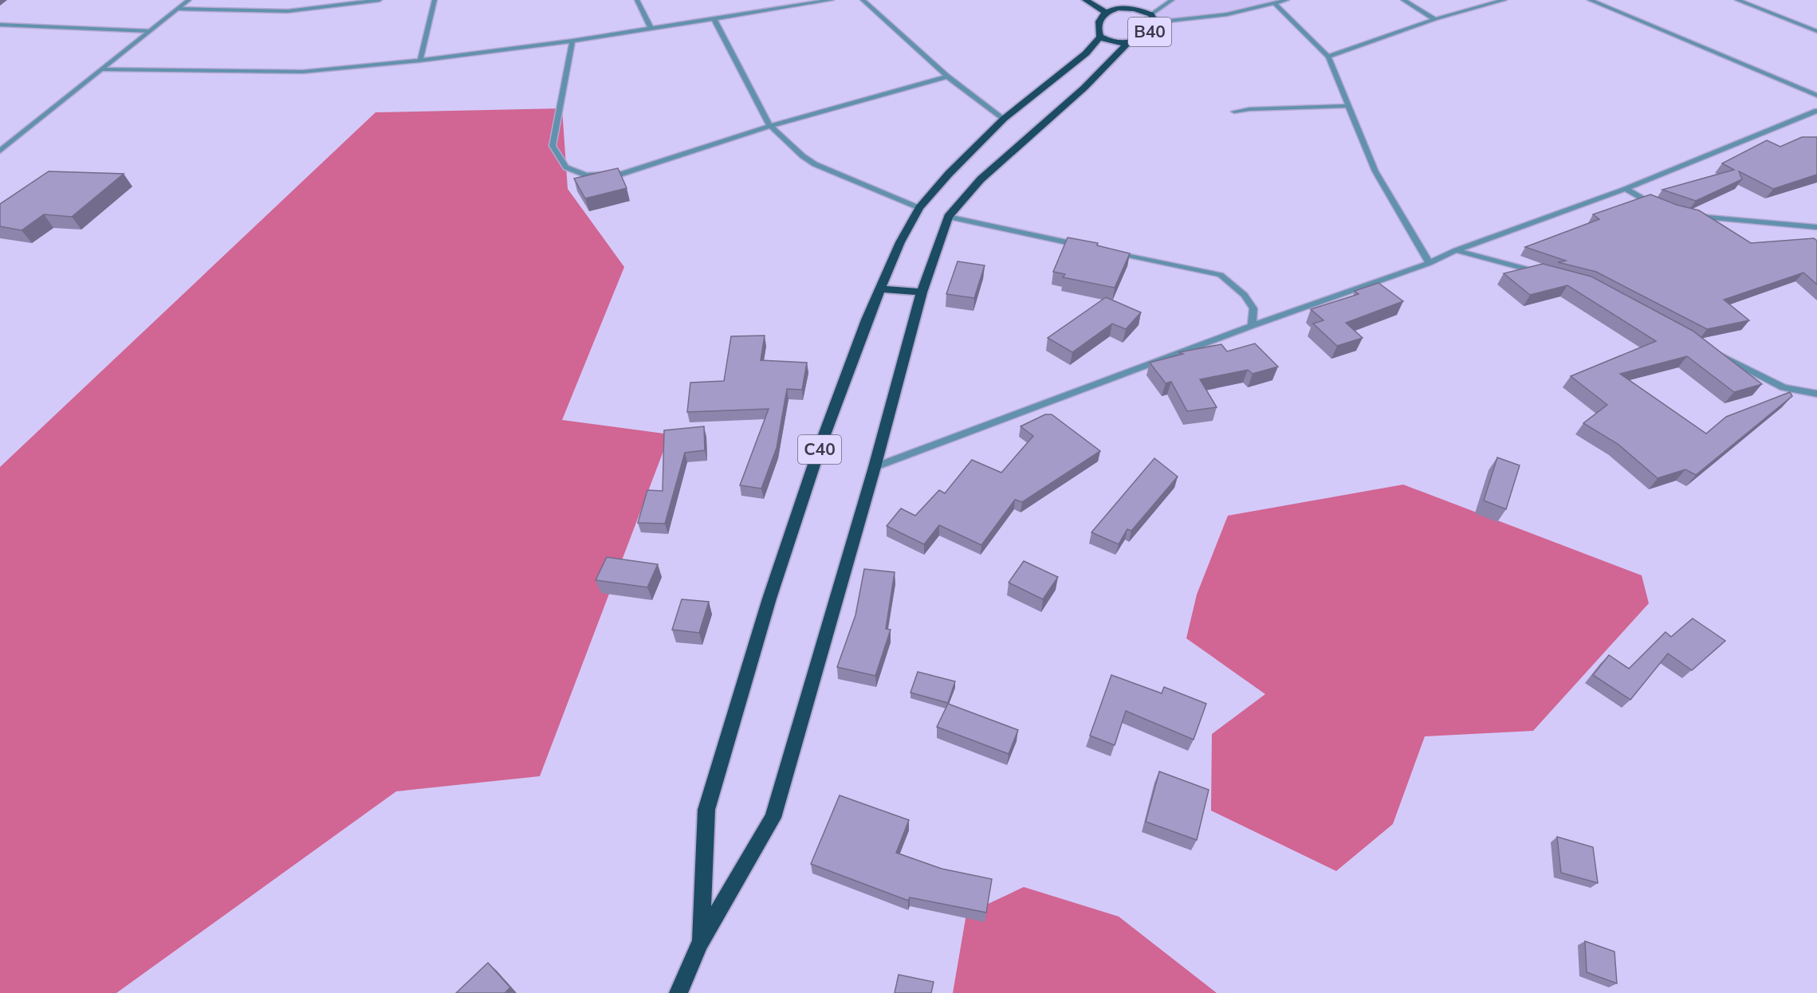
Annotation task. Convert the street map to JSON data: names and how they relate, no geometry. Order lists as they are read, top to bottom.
{
  "streets": {
    "highway": ["B40", "C40"]
  },
  "crossings": [
    ["B40", "C40"]
  ]
}
